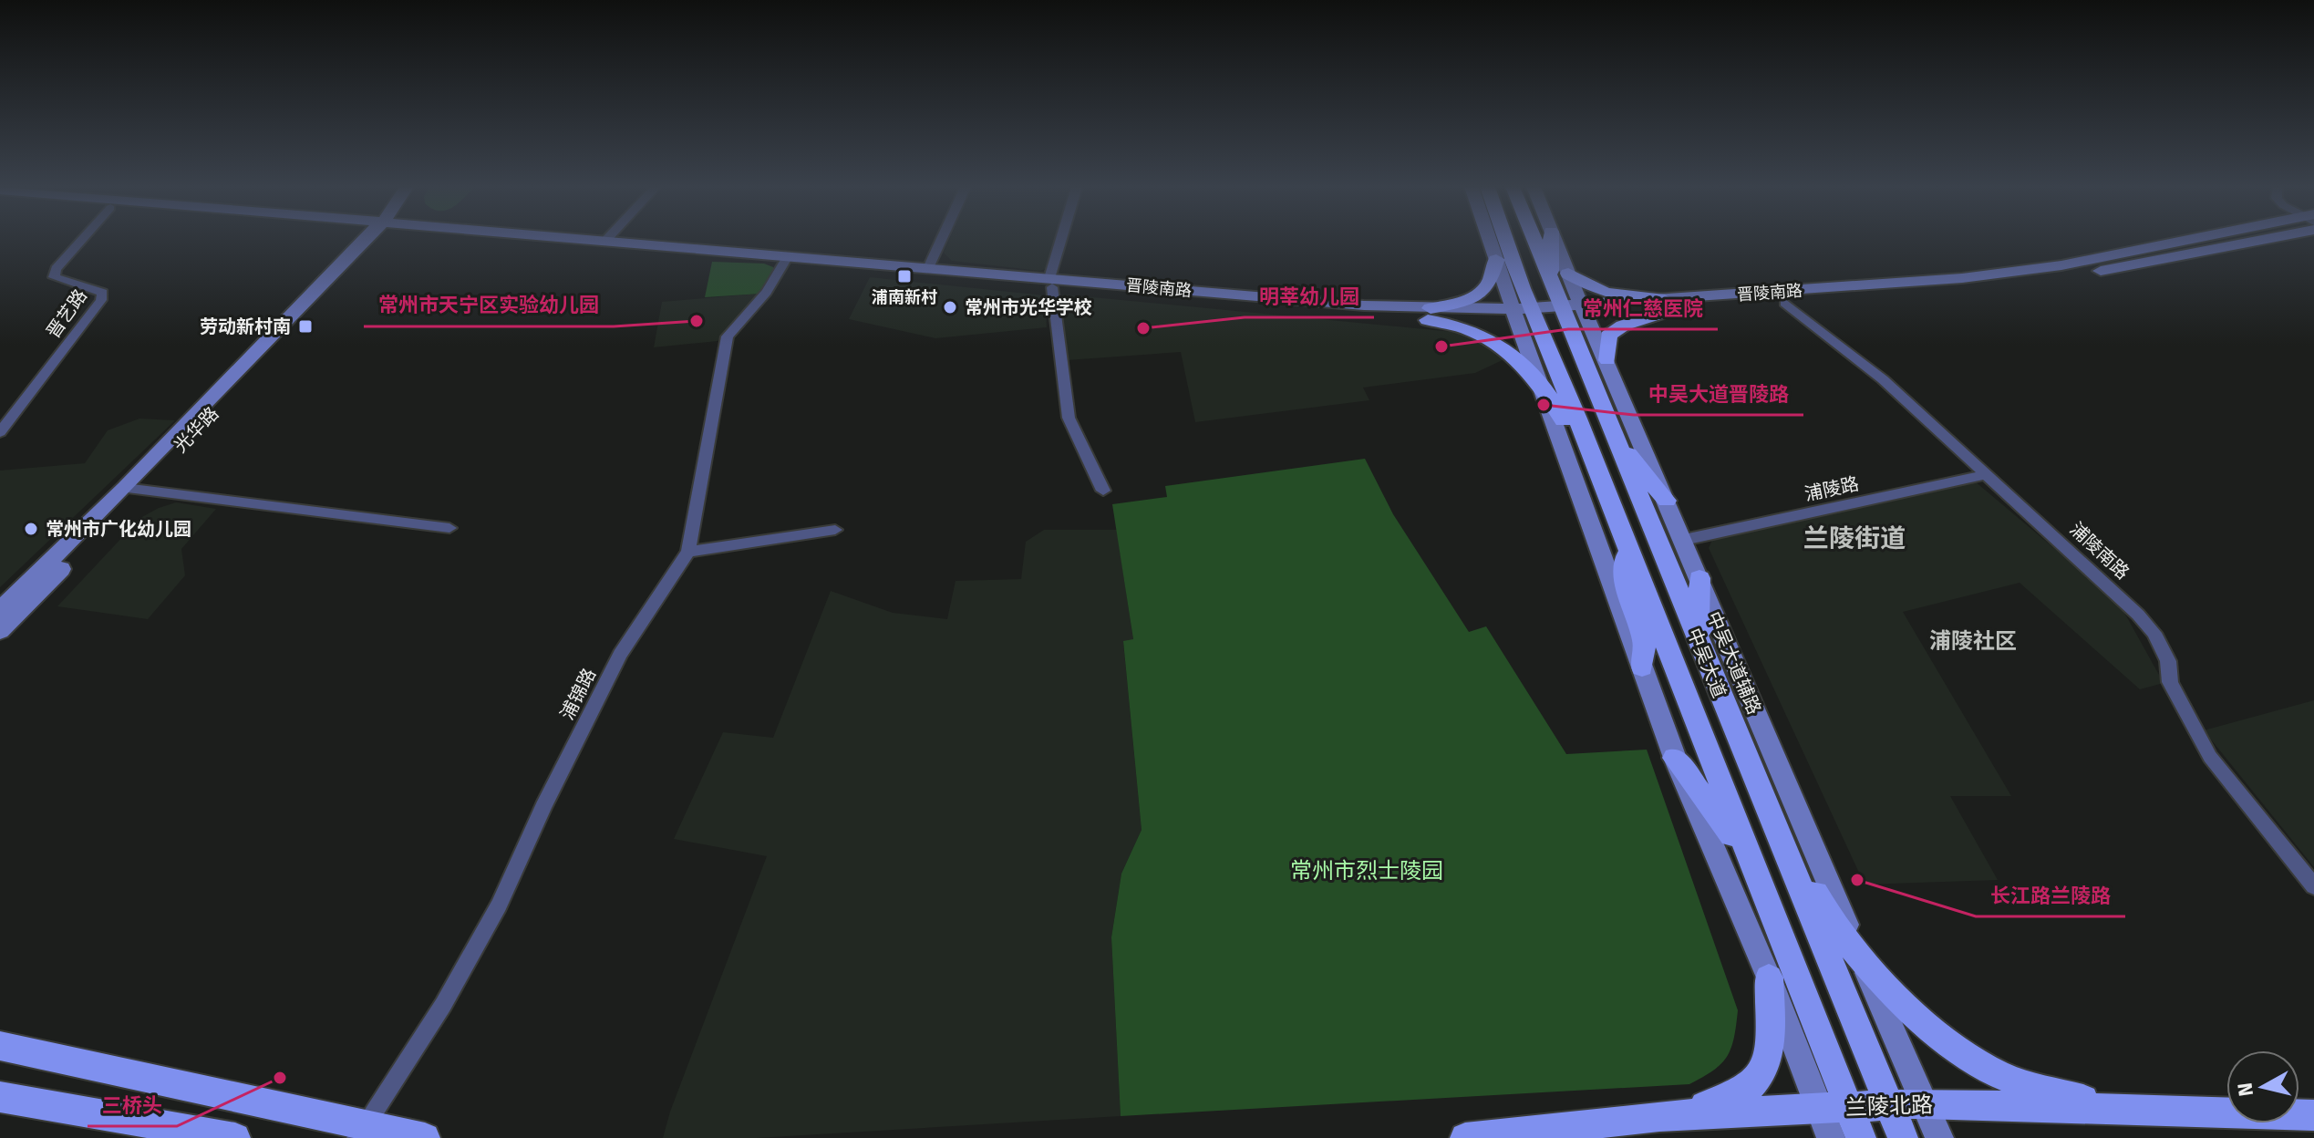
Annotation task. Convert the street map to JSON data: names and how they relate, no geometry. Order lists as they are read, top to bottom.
{
  "streets": {
    "main road": [
      "晋陵南路",
      "光华路",
      "中吴大道",
      "中吴大道辅路",
      "兰陵北路"
    ],
    "street": [
      "晋艺路",
      "浦陵路",
      "浦陵南路",
      "浦锦路"
    ]
  },
  "crossings": [
    ["晋陵南路", "浦陵南路"],
    ["晋陵南路", "中吴大道"],
    ["晋陵南路", "中吴大道辅路"],
    ["晋陵南路", "浦锦路"],
    ["浦陵路", "浦陵南路"],
    ["浦陵路", "中吴大道辅路"],
    ["中吴大道", "中吴大道辅路"],
    ["中吴大道", "兰陵北路"],
    ["中吴大道辅路", "兰陵北路"]
  ],
  "districts": ["兰陵街道", "浦陵社区"],
  "parks": ["常州市烈士陵园"],
  "places": {
    "transit": ["浦南新村", "劳动新村南"],
    "other": [
      "常州市光华学校",
      "常州市天宁区实验幼儿园",
      "明莘幼儿园",
      "常州仁慈医院",
      "中吴大道晋陵路",
      "常州市广化幼儿园",
      "长江路兰陵路",
      "三桥头"
    ]
  },
  "north": "left"
}
